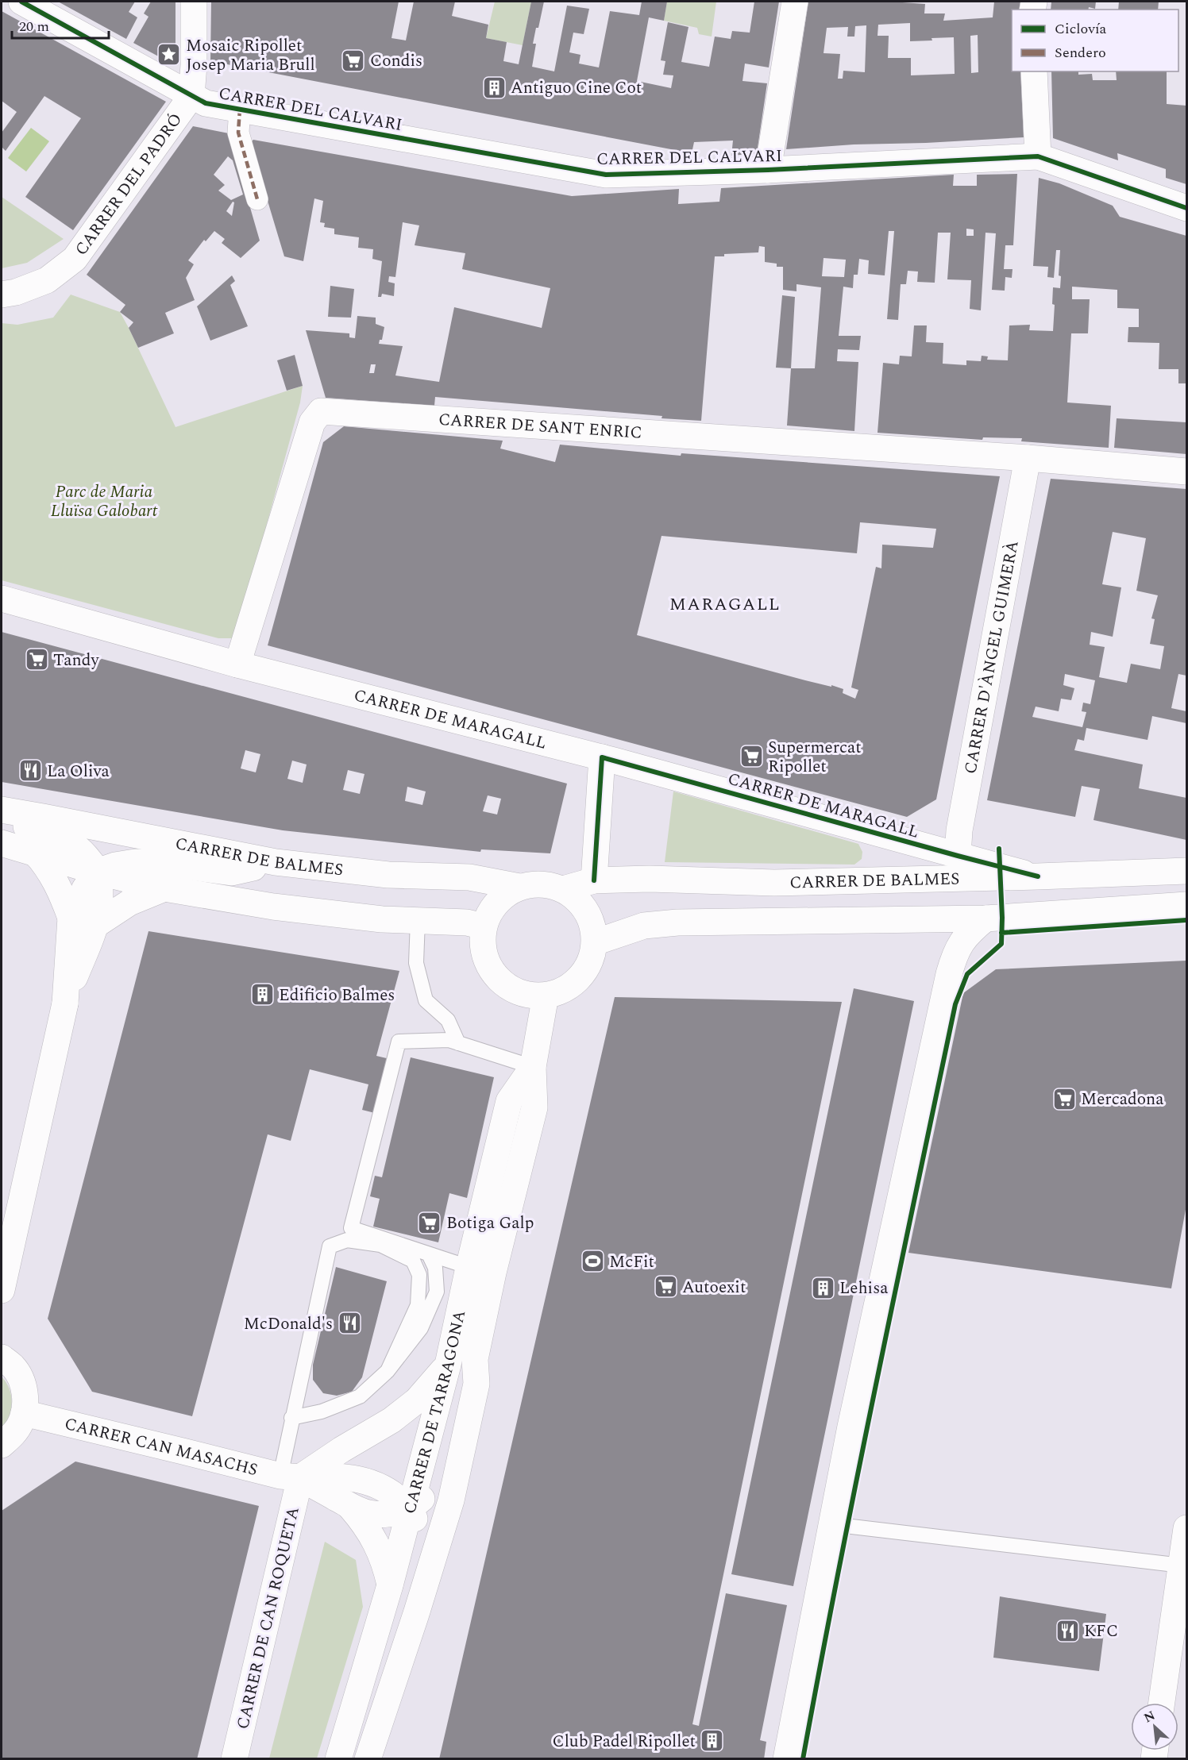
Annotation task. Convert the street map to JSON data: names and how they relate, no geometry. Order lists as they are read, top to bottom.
{
  "streets": {
    "street": [
      "CARRER DEL CALVARI",
      "CARRER DEL PADRÓ",
      "CARRER DE SANT ENRIC",
      "CARRER D'ÀNGEL GUIMERÀ",
      "CARRER DE MARAGALL",
      "CARRER DE BALMES",
      "CARRER DE TARRAGONA",
      "CARRER CAN MASACHS",
      "CARRER DE CAN ROQUETA"
    ]
  },
  "crossings": [
    ["CARRER DEL CALVARI", "CARRER DEL PADRÓ"],
    ["CARRER DE SANT ENRIC", "CARRER D'ÀNGEL GUIMERÀ"],
    ["CARRER DE SANT ENRIC", "CARRER DE MARAGALL"],
    ["CARRER D'ÀNGEL GUIMERÀ", "CARRER DE MARAGALL"],
    ["CARRER DE MARAGALL", "CARRER DE BALMES"],
    ["CARRER DE BALMES", "CARRER DE TARRAGONA"],
    ["CARRER CAN MASACHS", "CARRER DE CAN ROQUETA"]
  ],
  "districts": ["MARAGALL"],
  "parks": ["Parc de Maria Lluïsa Galobart"],
  "places": {
    "place": ["Mosaic Ripollet Josep Maria Brull"],
    "supermarket": [
      "Condis",
      "Tandy",
      "Supermercat Ripollet",
      "Mercadona",
      "Botiga Galp",
      "Autoexit"
    ],
    "building": [
      "Antiguo Cine Cot",
      "Edificio Balmes",
      "Lehisa",
      "Club Padel Ripollet"
    ],
    "restaurant": ["La Oliva", "McDonald's", "KFC"],
    "sports": ["McFit"]
  },
  "legend": ["Ciclovía", "Sendero"],
  "scale_bar": "20 m",
  "north": "top left"
}
